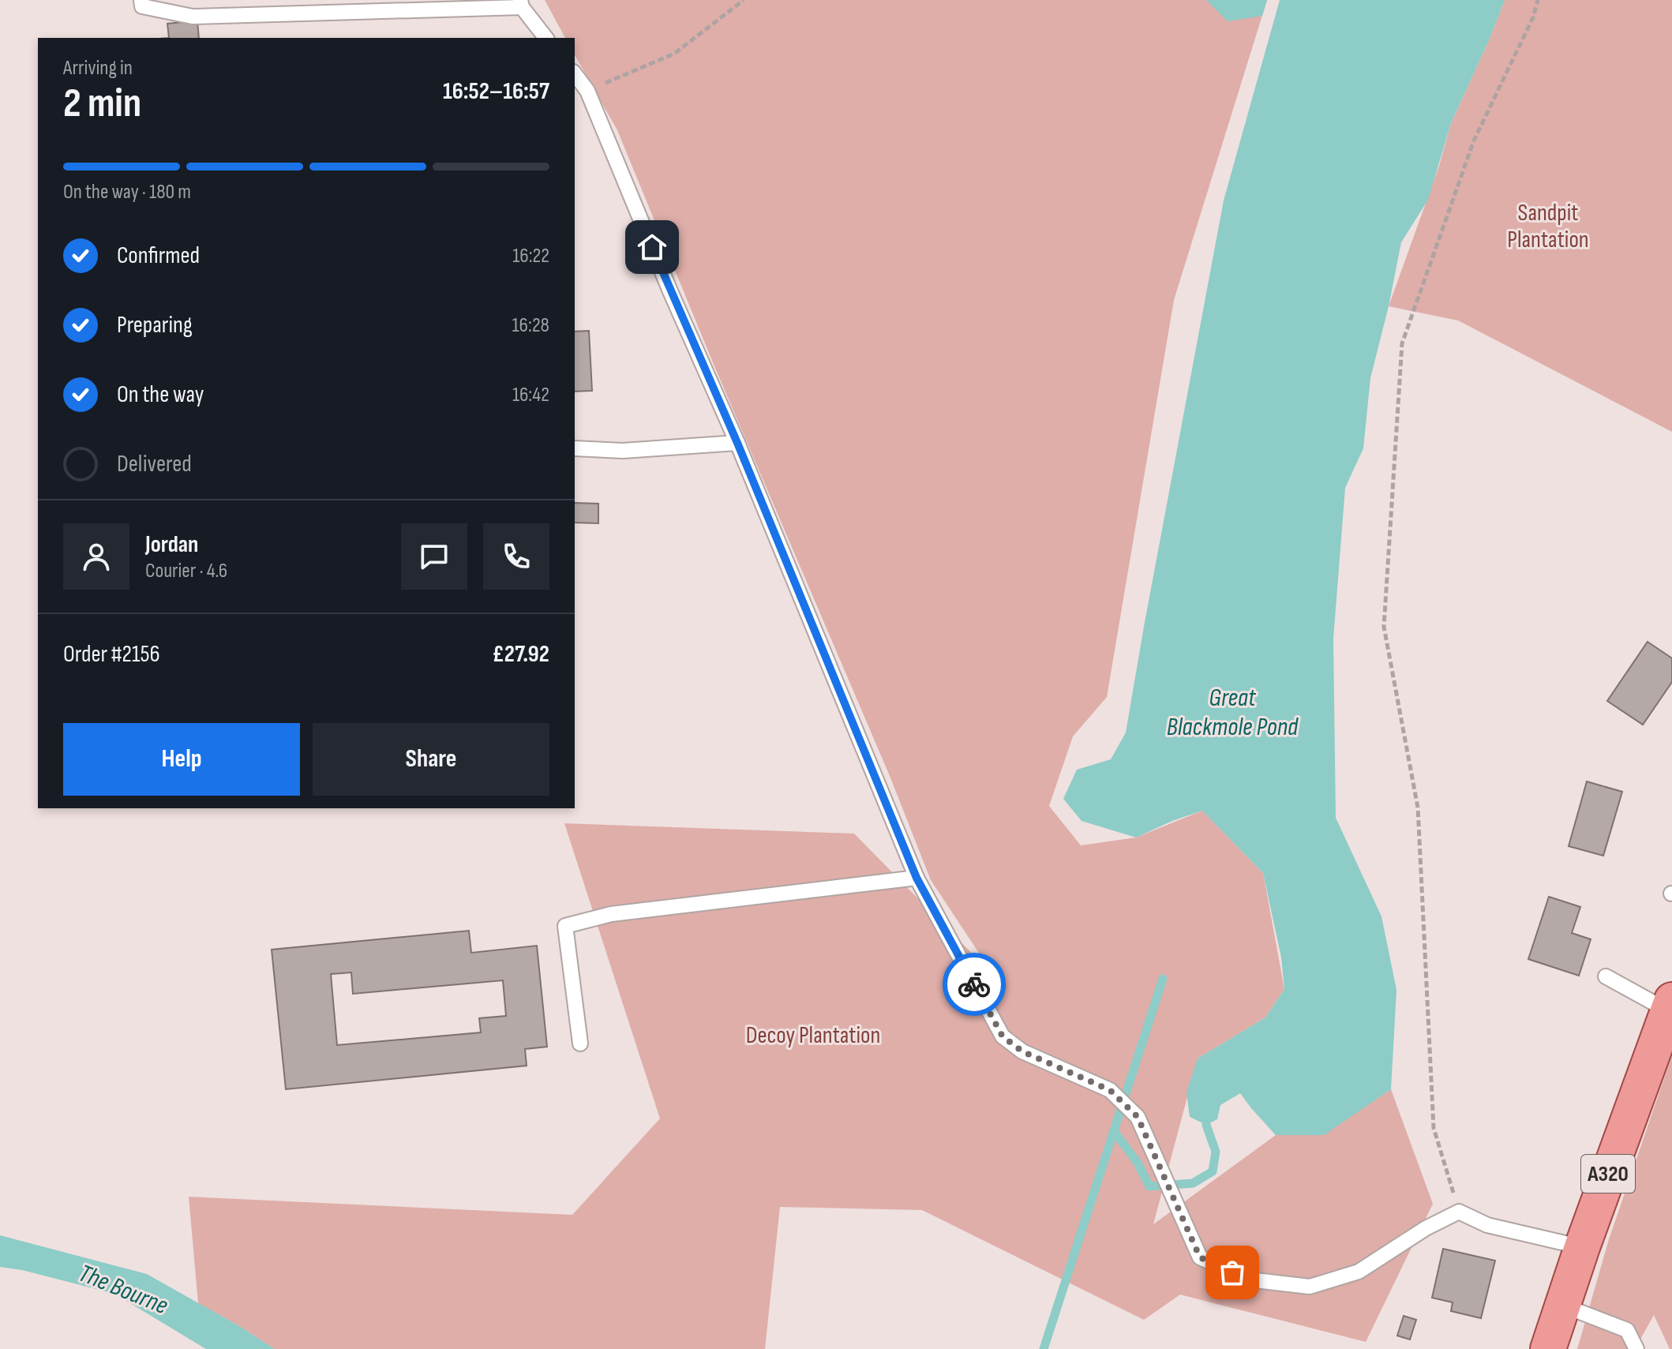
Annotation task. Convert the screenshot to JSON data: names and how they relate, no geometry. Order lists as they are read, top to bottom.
{
  "streets": {
    "main road": ["A320"]
  },
  "water": ["Great Blackmole Pond", "The Bourne"],
  "parks": ["Sandpit Plantation", "Decoy Plantation"],
  "page": {
    "heading": ["2 min", "Arriving in", "16:52–16:57"],
    "panel": [
      "Jordan",
      "Courier · 4.6",
      "Order #2156",
      "£27.92"
    ],
    "bar": "On the way · 180 m",
    "list": [
      ["Confirmed", "16:22"],
      ["Preparing", "16:28"],
      ["On the way", "16:42"],
      "Delivered"
    ],
    "buttons": ["Help", "Share"]
  }
}
